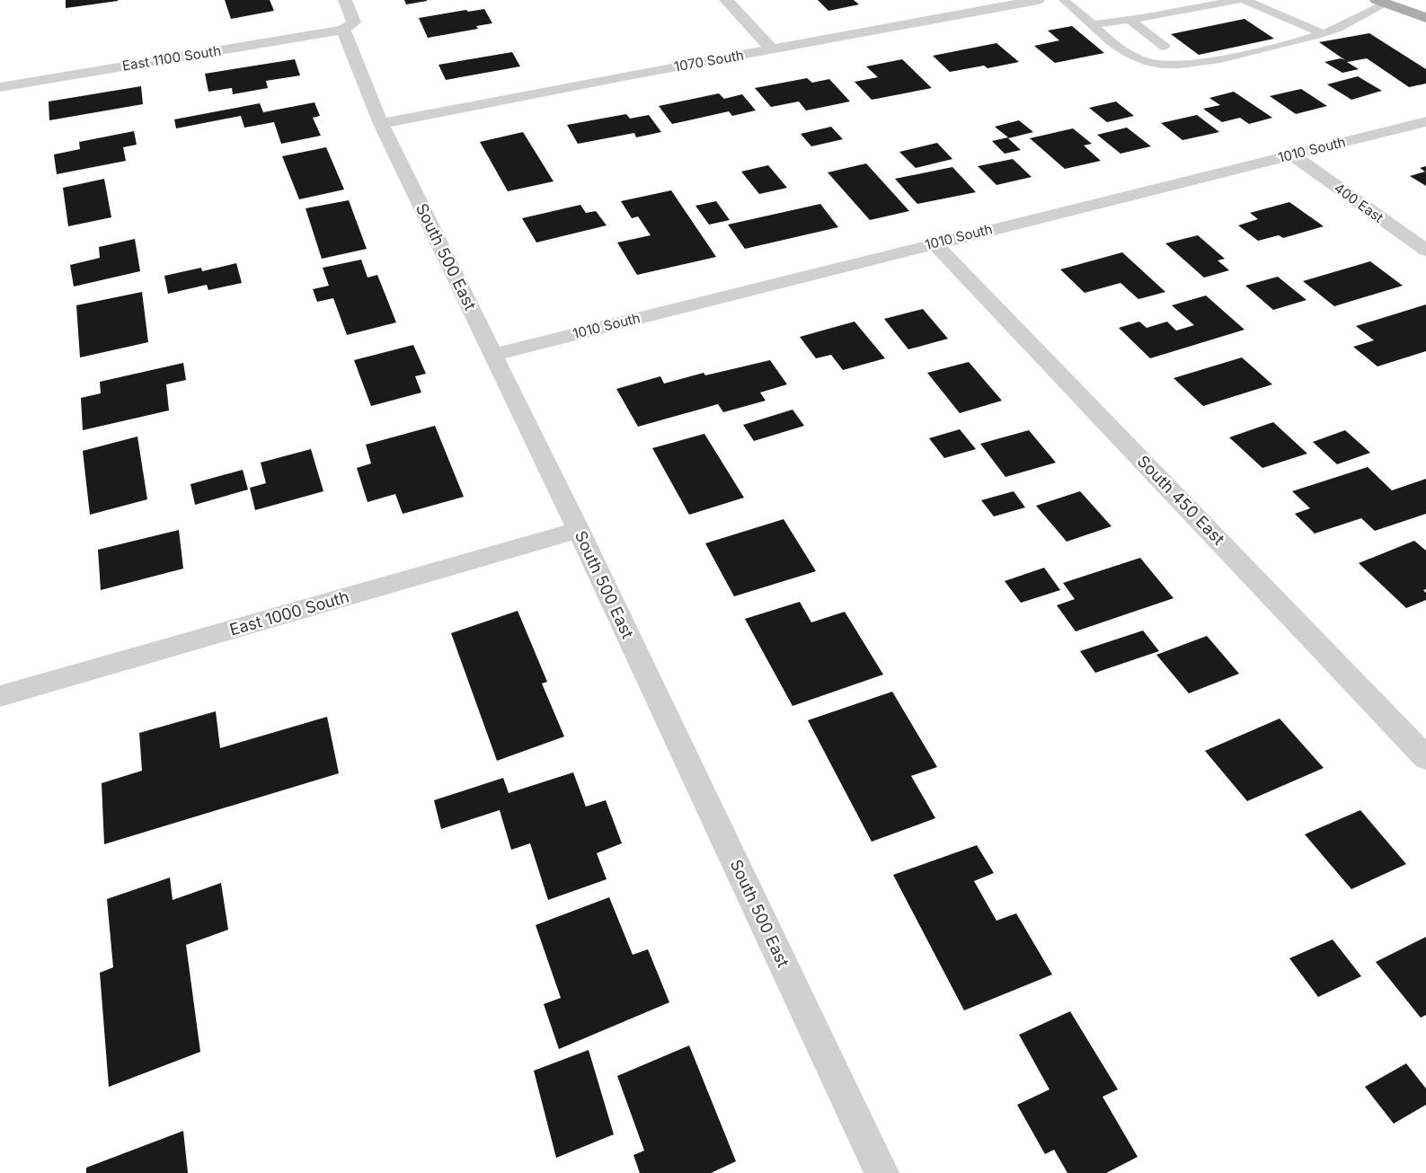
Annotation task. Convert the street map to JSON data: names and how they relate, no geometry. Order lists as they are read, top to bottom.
{
  "streets": {
    "street": [
      "East 1100 South",
      "1070 South",
      "1010 South",
      "400 East",
      "South 500 East",
      "South 450 East",
      "East 1000 South"
    ]
  },
  "crossings": [
    ["East 1100 South", "South 500 East"],
    ["1070 South", "South 500 East"],
    ["1010 South", "400 East"],
    ["1010 South", "South 500 East"],
    ["1010 South", "South 450 East"],
    ["South 500 East", "East 1000 South"]
  ]
}
